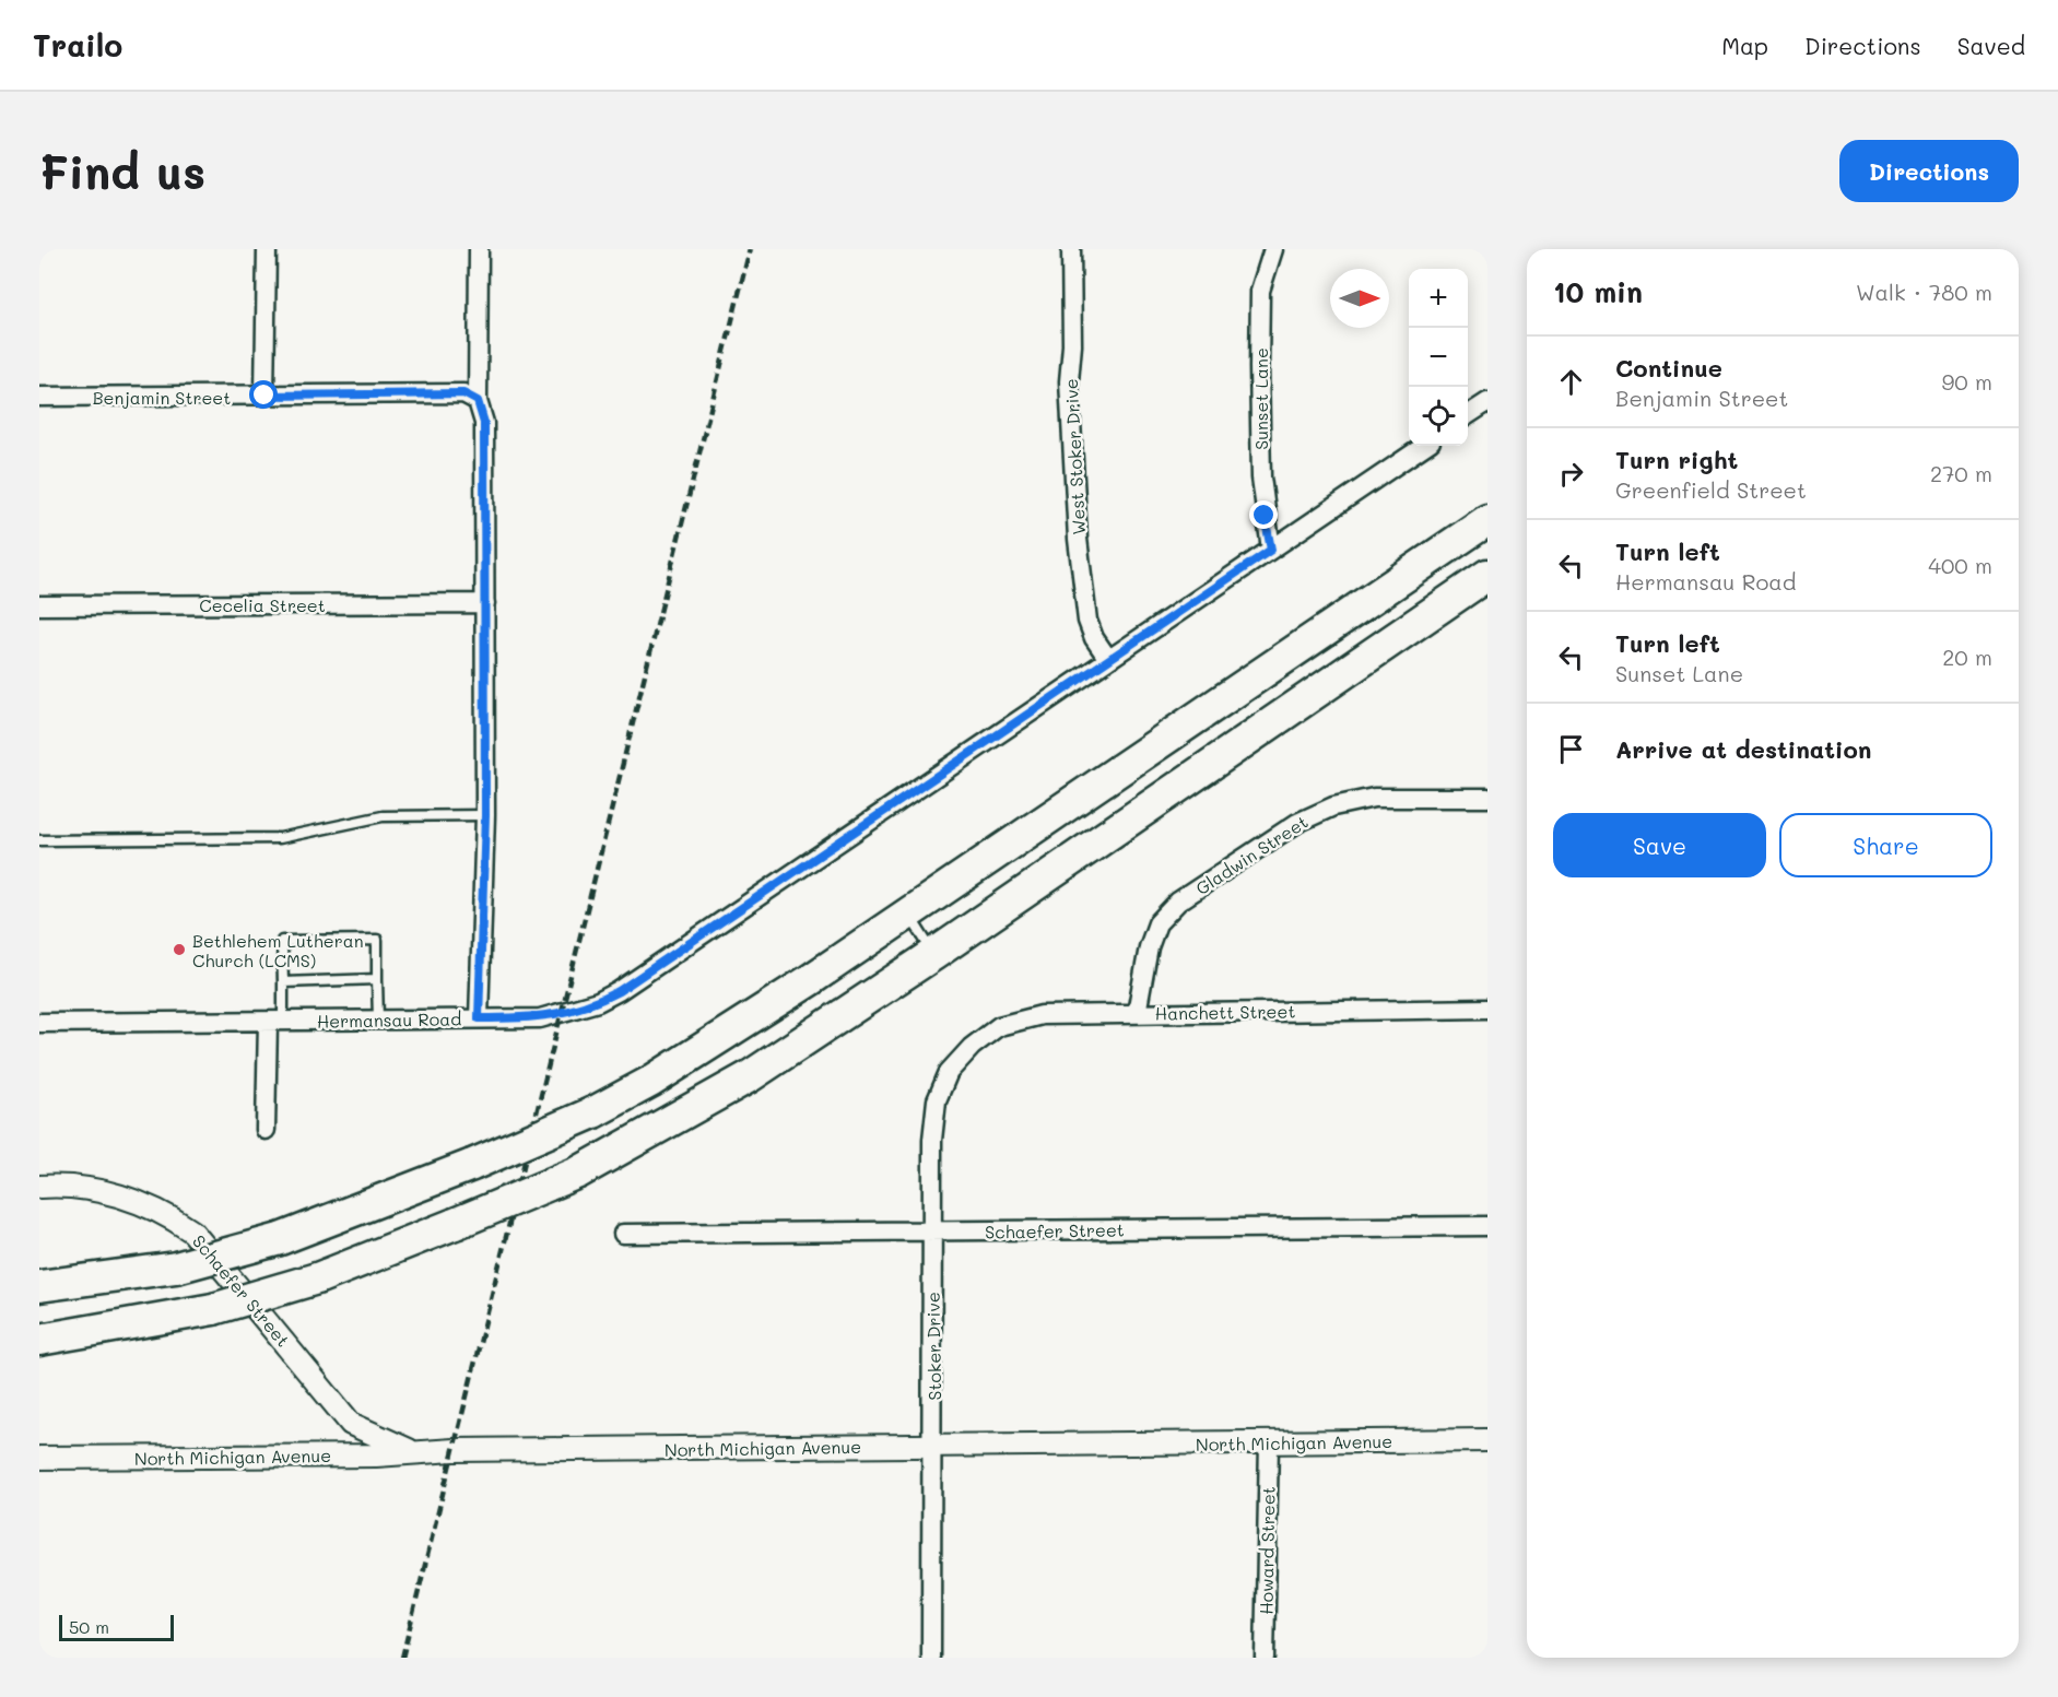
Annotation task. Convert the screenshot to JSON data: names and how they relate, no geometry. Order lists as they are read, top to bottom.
{
  "streets": {
    "street": [
      "Benjamin Street",
      "Sunset Lane",
      "West Stoker Drive",
      "Cecelia Street",
      "Gladwin Street",
      "Hanchett Street",
      "Hermansau Road",
      "Schaefer Street",
      "Stoker Drive",
      "North Michigan Avenue",
      "Howard Street"
    ]
  },
  "crossings": [
    ["Sunset Lane", "Hermansau Road"],
    ["West Stoker Drive", "Hermansau Road"],
    ["Gladwin Street", "Hanchett Street"],
    ["Hanchett Street", "Stoker Drive"],
    ["Schaefer Street", "Stoker Drive"],
    ["Schaefer Street", "North Michigan Avenue"],
    ["Stoker Drive", "North Michigan Avenue"],
    ["North Michigan Avenue", "Howard Street"]
  ],
  "places": ["Bethlehem Lutheran Church (LCMS)"],
  "scale_bar": "50 m",
  "north": "right",
  "page": {
    "header": "Trailo",
    "nav": ["Map", "Directions", "Saved"],
    "buttons": [
      "Directions",
      ["Save", "Share"]
    ],
    "title": "Find us",
    "heading": ["10 min", "Walk · 780 m"],
    "map_buttons": ["+", "−"],
    "list": [
      ["Continue", "Benjamin Street", "90 m"],
      ["Turn right", "Greenfield Street", "270 m"],
      ["Turn left", "Hermansau Road", "400 m"],
      ["Turn left", "Sunset Lane", "20 m"],
      "Arrive at destination"
    ],
    "scale": "50 m"
  }
}
